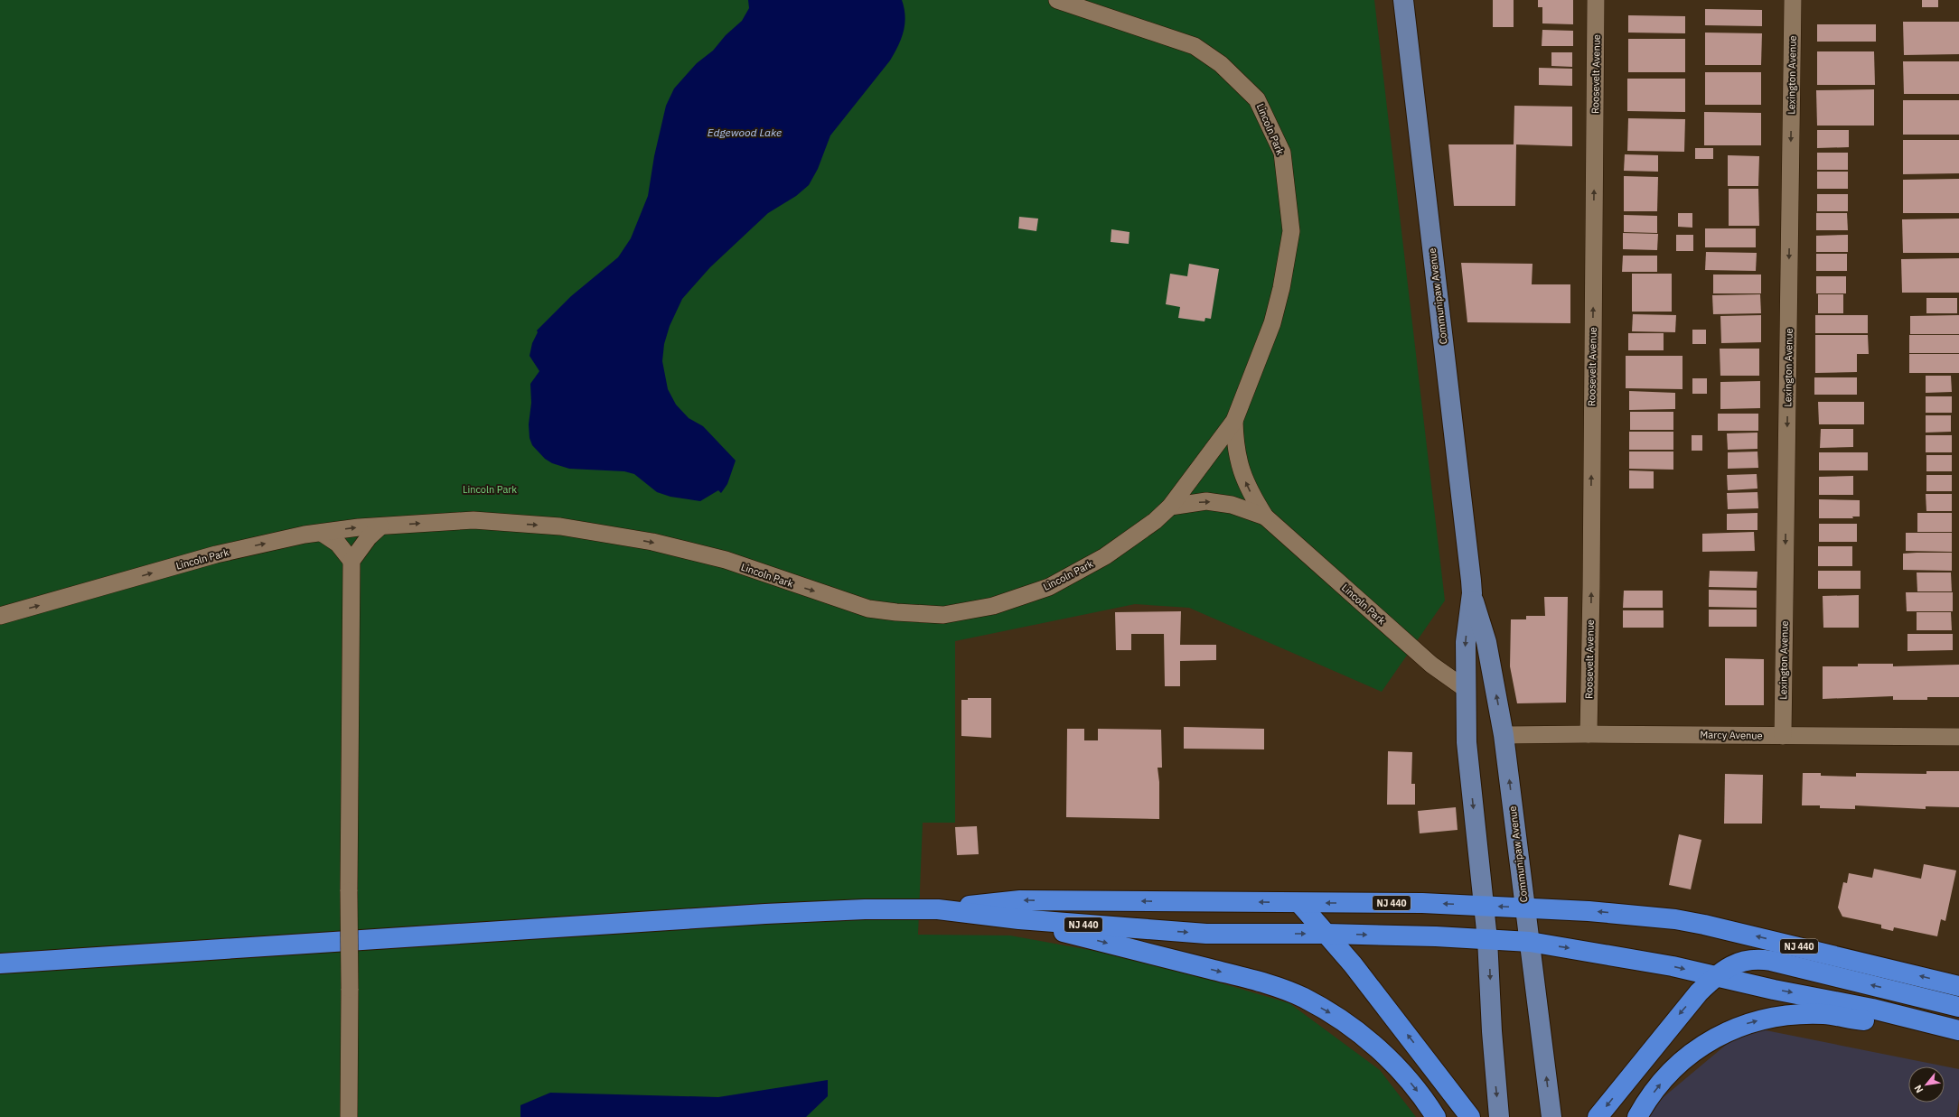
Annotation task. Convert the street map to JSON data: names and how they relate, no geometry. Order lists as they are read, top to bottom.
{
  "streets": {
    "highway": ["NJ 440"],
    "main road": ["Communipaw Avenue"],
    "street": [
      "Roosevelt Avenue",
      "Lexington Avenue",
      "Lincoln Park",
      "Marcy Avenue"
    ]
  },
  "crossings": [
    ["Roosevelt Avenue", "Marcy Avenue"],
    ["Lexington Avenue", "Marcy Avenue"],
    ["Lincoln Park", "Communipaw Avenue"],
    ["Communipaw Avenue", "Marcy Avenue"],
    ["Communipaw Avenue", "NJ 440"]
  ],
  "one_way": ["Roosevelt Avenue", "Lexington Avenue", "Lincoln Park"],
  "water": ["Edgewood Lake"],
  "parks": ["Lincoln Park"],
  "north": "bottom left"
}
